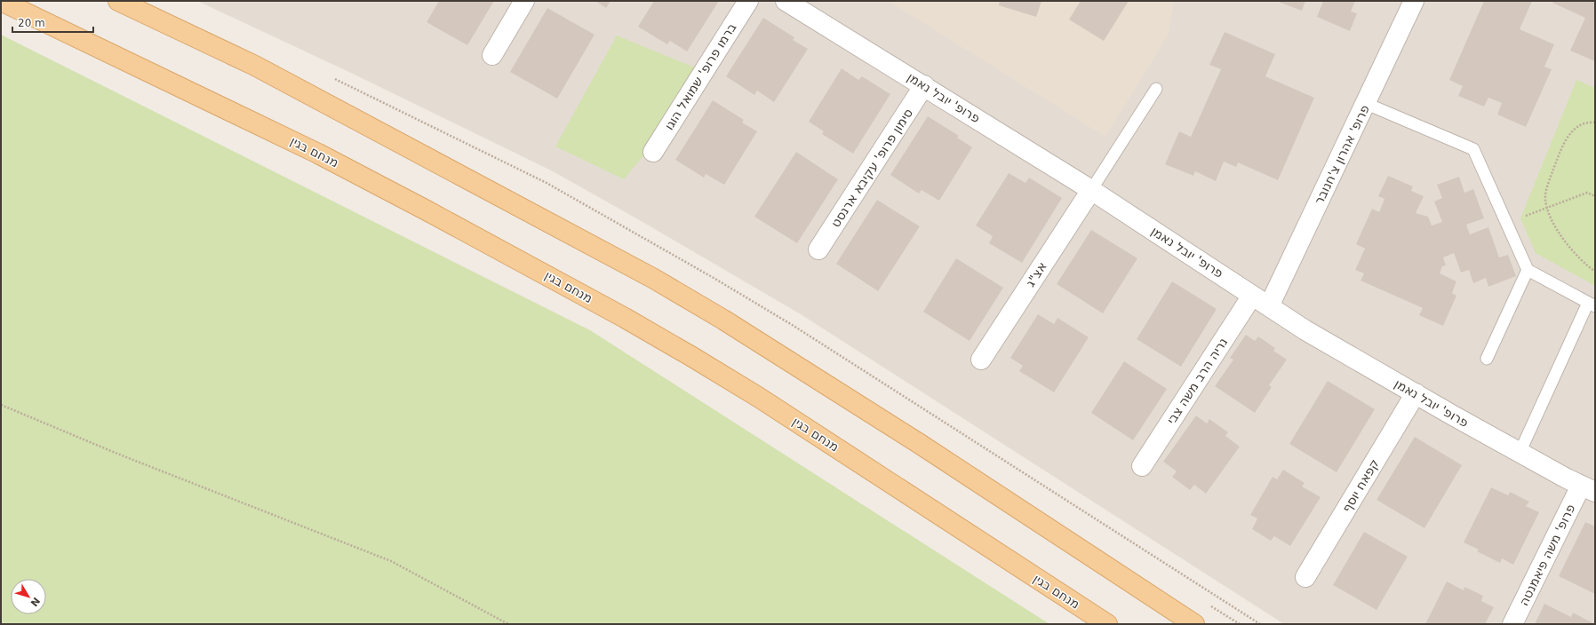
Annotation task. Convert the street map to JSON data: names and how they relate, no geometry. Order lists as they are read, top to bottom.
{
  "streets": {
    "main road": ["מנחם בגין"],
    "street": [
      "ברמו פרופ' שמואל הוגו",
      "פרופ' יובל נאמן",
      "פרופ' אהרון צ'חנובר",
      "סימון פרופ' עקיבא ארנסט",
      "אצ\"ג",
      "נריה הרב משה צבי",
      "קפאח יוסף",
      "פרופ' משה פיאמנטה"
    ]
  },
  "crossings": [
    ["פרופ' יובל נאמן", "פרופ' אהרון צ'חנובר"],
    ["פרופ' יובל נאמן", "סימון פרופ' עקיבא ארנסט"],
    ["פרופ' יובל נאמן", "אצ\"ג"],
    ["פרופ' יובל נאמן", "נריה הרב משה צבי"],
    ["פרופ' יובל נאמן", "קפאח יוסף"],
    ["פרופ' יובל נאמן", "פרופ' משה פיאמנטה"]
  ],
  "scale_bar": "20 m",
  "north": "bottom right"
}
